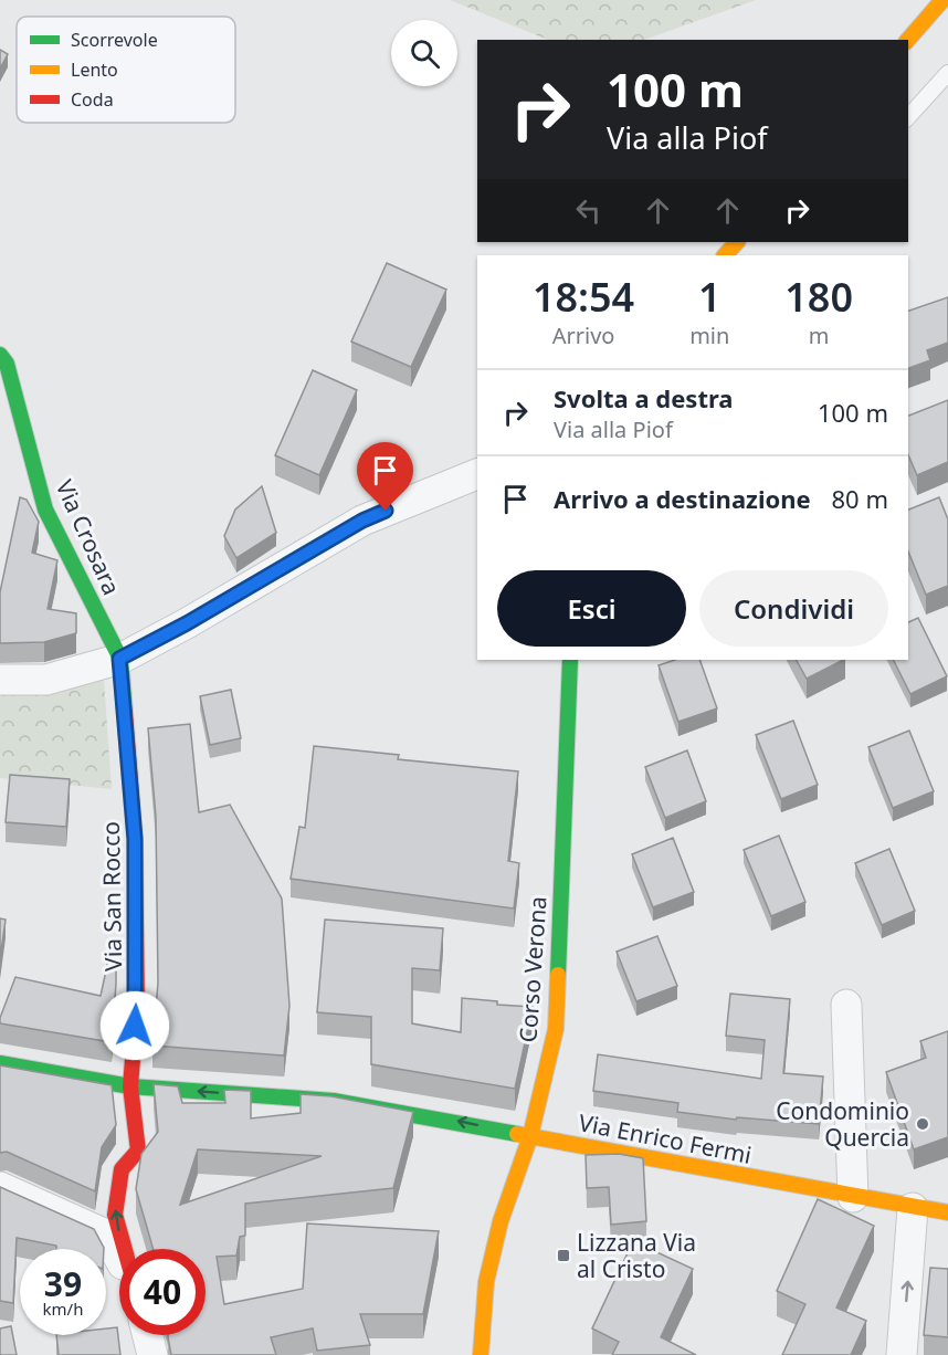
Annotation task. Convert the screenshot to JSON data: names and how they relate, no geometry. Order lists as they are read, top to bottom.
{
  "streets": {
    "street": [
      "Via Crosara",
      "Via San Rocco",
      "Corso Verona",
      "Via Enrico Fermi"
    ]
  },
  "crossings": [
    ["Via Crosara", "Via San Rocco"],
    ["Via San Rocco", "Via Enrico Fermi"],
    ["Corso Verona", "Via Enrico Fermi"]
  ],
  "one_way": ["Via Enrico Fermi"],
  "places": {
    "other": ["Condominio Quercia"],
    "transit": ["Lizzana Via al Cristo"]
  },
  "legend": ["Scorrevole", "Lento", "Coda"],
  "page": {
    "turn": ["100 m", "Via alla Piof"],
    "eta": [
      "18:54",
      "Arrivo",
      "1",
      "min",
      "180",
      "m"
    ],
    "list": [
      {
        "name": "Svolta a destra",
        "note": "Via alla Piof",
        "value": "100 m"
      },
      {
        "name": "Arrivo a destinazione",
        "value": "80 m"
      }
    ],
    "buttons": ["Esci", "Condividi"],
    "speed": "39 km/h",
    "limit": "40"
  }
}
